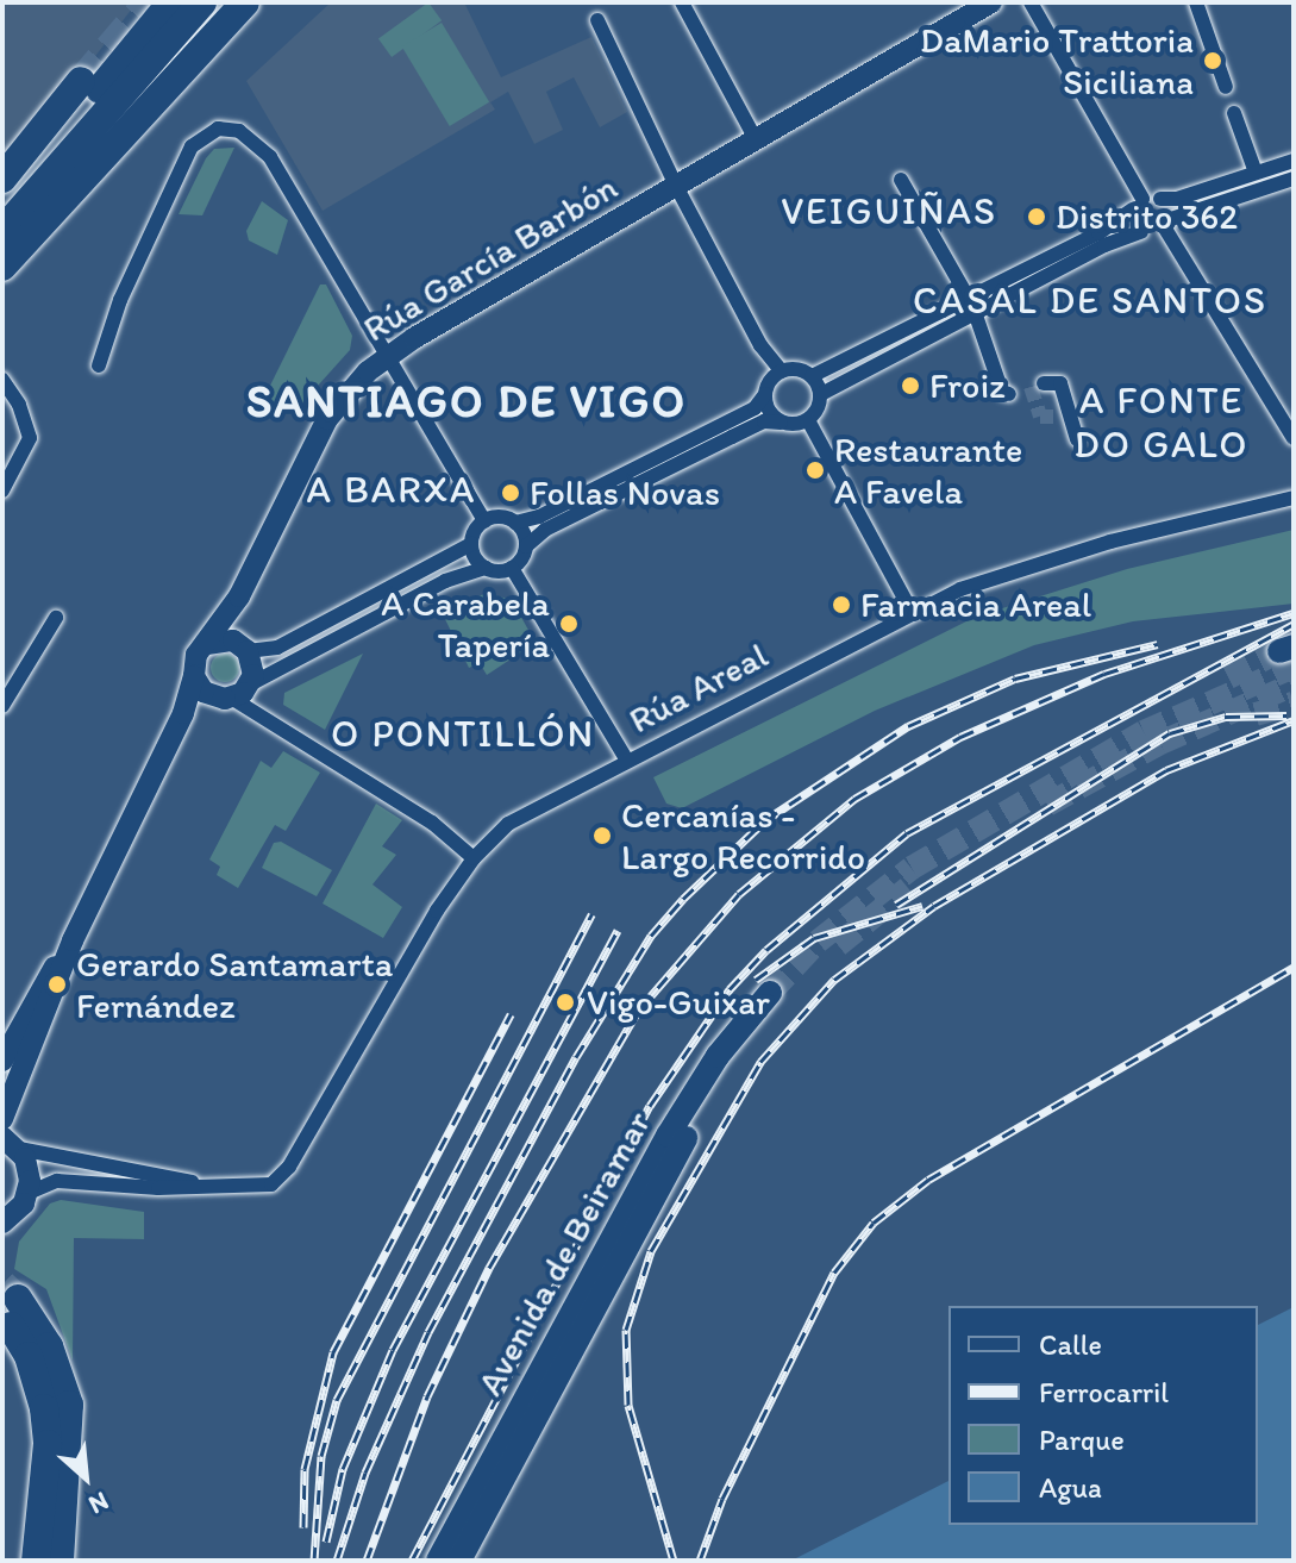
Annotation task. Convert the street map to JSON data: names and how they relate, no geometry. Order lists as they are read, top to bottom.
{
  "streets": {
    "main road": ["Rúa García Barbón", "Avenida de Beiramar"],
    "street": ["Rúa Areal"]
  },
  "districts": [
    "VEIGUIÑAS",
    "CASAL DE SANTOS",
    "A FONTE DO GALO",
    "SANTIAGO DE VIGO",
    "A BARXA",
    "O PONTILLÓN"
  ],
  "places": [
    "DaMario Trattoria Siciliana",
    "Distrito 362",
    "Froiz",
    "Restaurante A Favela",
    "Follas Novas",
    "Farmacia Areal",
    "A Carabela Tapería",
    "Cercanías - Largo Recorrido",
    "Gerardo Santamarta Fernández",
    "Vigo-Guixar"
  ],
  "legend": [
    "Calle",
    "Ferrocarril",
    "Parque",
    "Agua"
  ],
  "north": "bottom right"
}
